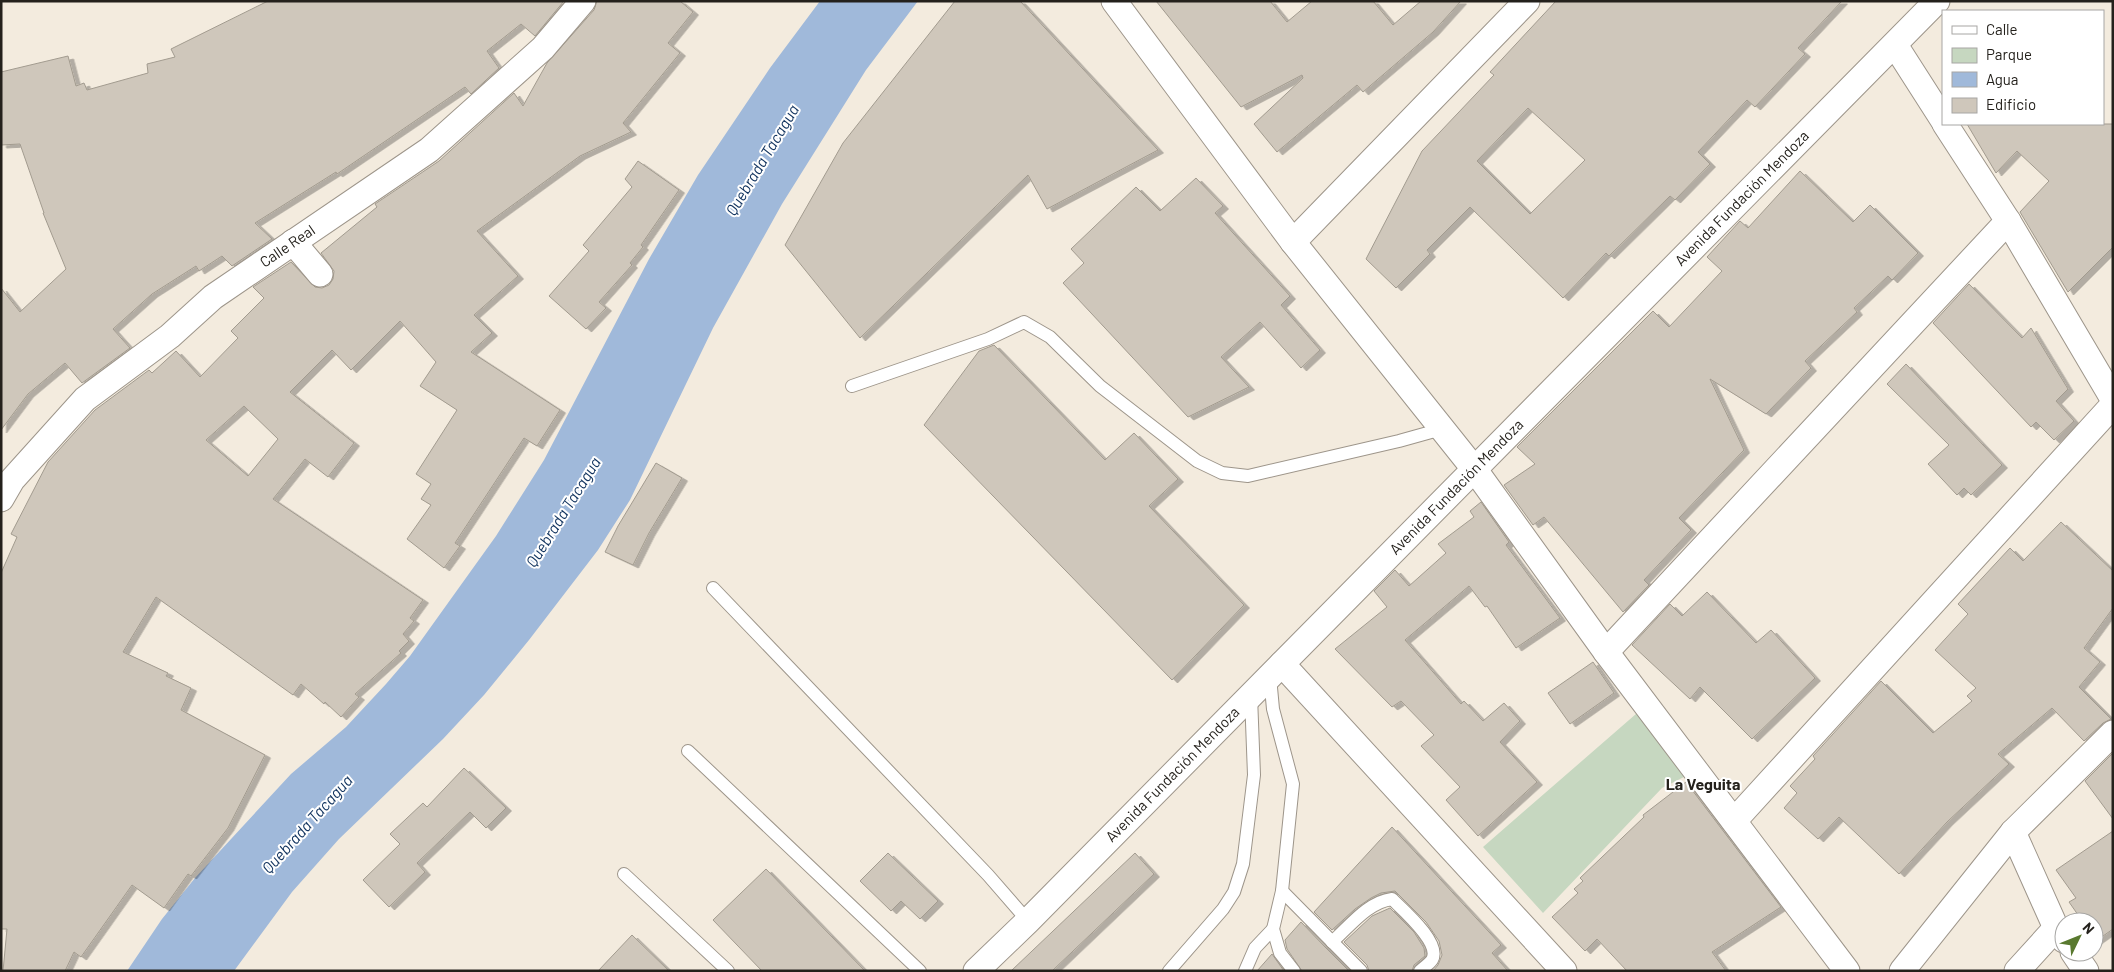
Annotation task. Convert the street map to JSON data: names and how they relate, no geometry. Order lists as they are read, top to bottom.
{
  "streets": {
    "street": ["Avenida Fundación Mendoza", "Calle Real"]
  },
  "districts": ["La Veguita"],
  "water": ["Quebrada Tacagua"],
  "legend": [
    "Calle",
    "Parque",
    "Agua",
    "Edificio"
  ],
  "north": "top right"
}
